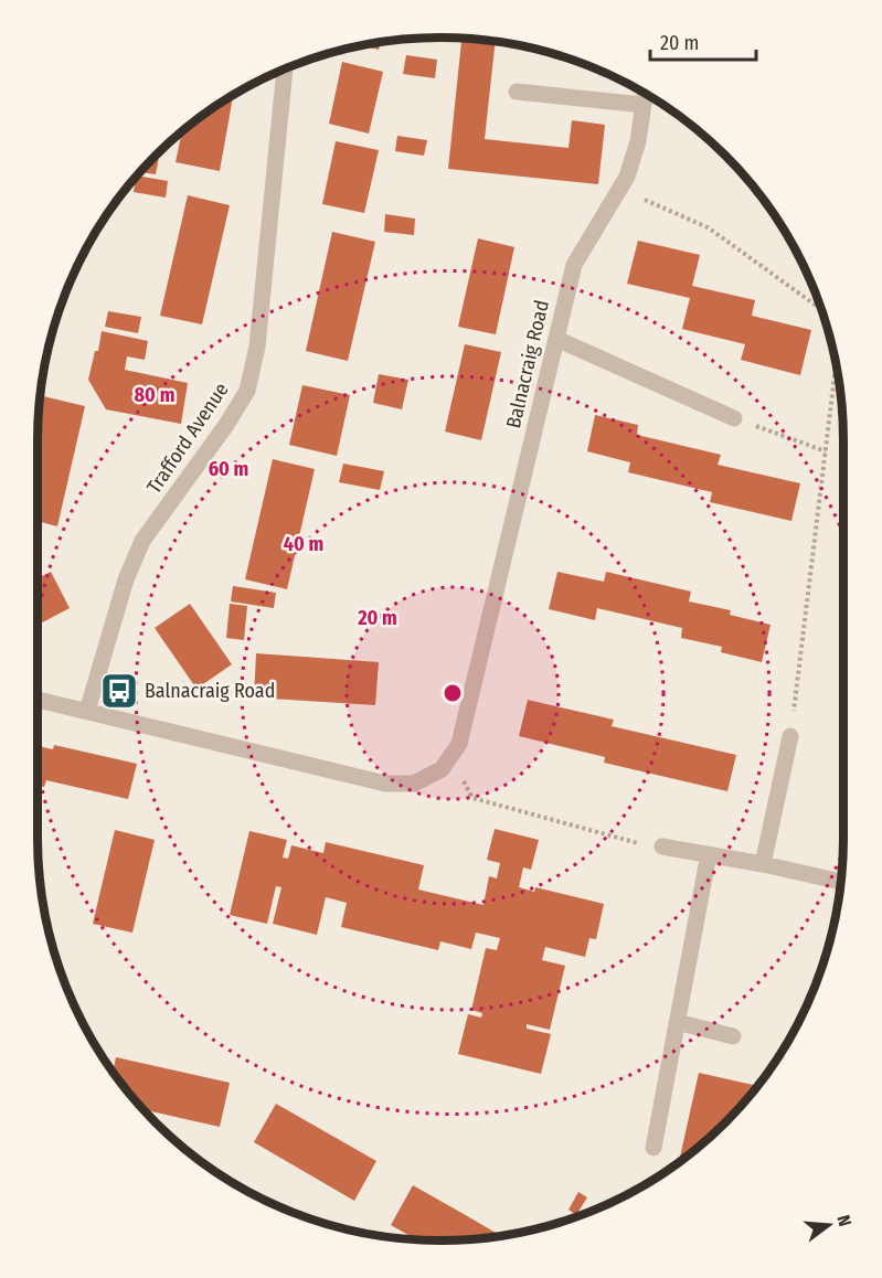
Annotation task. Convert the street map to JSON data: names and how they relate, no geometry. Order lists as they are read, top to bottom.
{
  "streets": {
    "street": ["Balnacraig Road", "Trafford Avenue"]
  },
  "crossings": [
    ["Balnacraig Road", "Trafford Avenue"]
  ],
  "places": {
    "bus stop": ["Balnacraig Road"]
  },
  "scale_bar": "20 m",
  "north": "right",
  "rings": [
    "80 m",
    "60 m",
    "40 m",
    "20 m"
  ]
}
